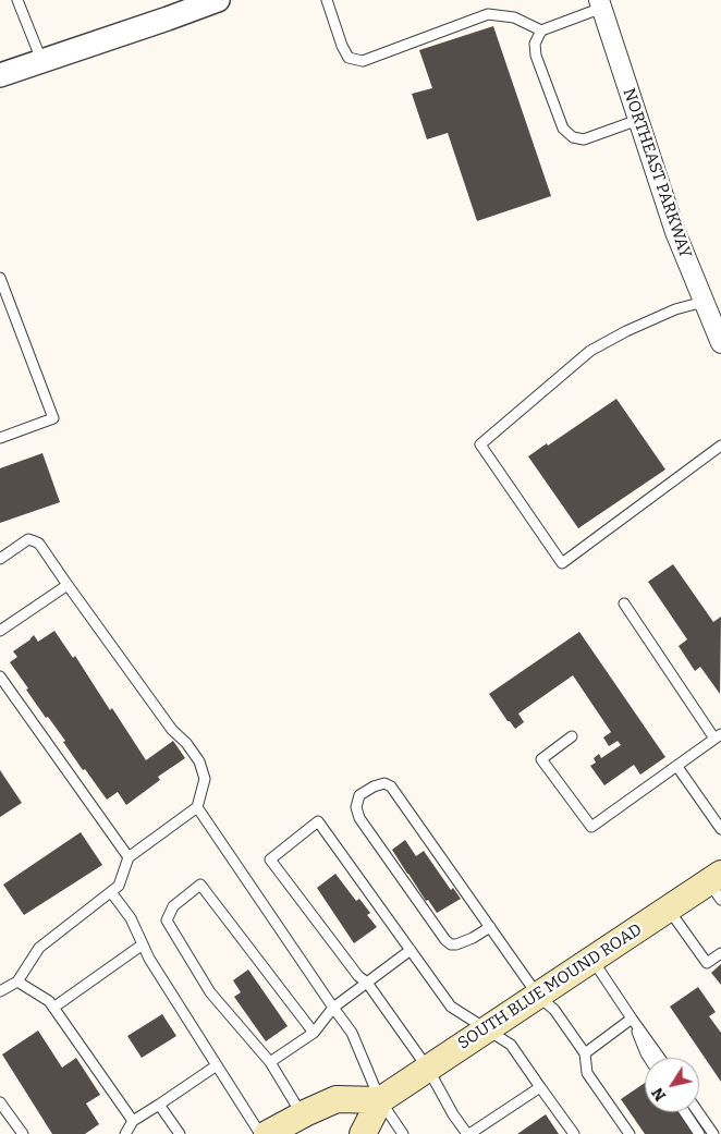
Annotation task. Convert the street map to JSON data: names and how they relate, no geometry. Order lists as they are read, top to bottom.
{
  "streets": {
    "main road": ["SOUTH BLUE MOUND ROAD"],
    "street": ["NORTHEAST PARKWAY"]
  },
  "north": "bottom left"
}
